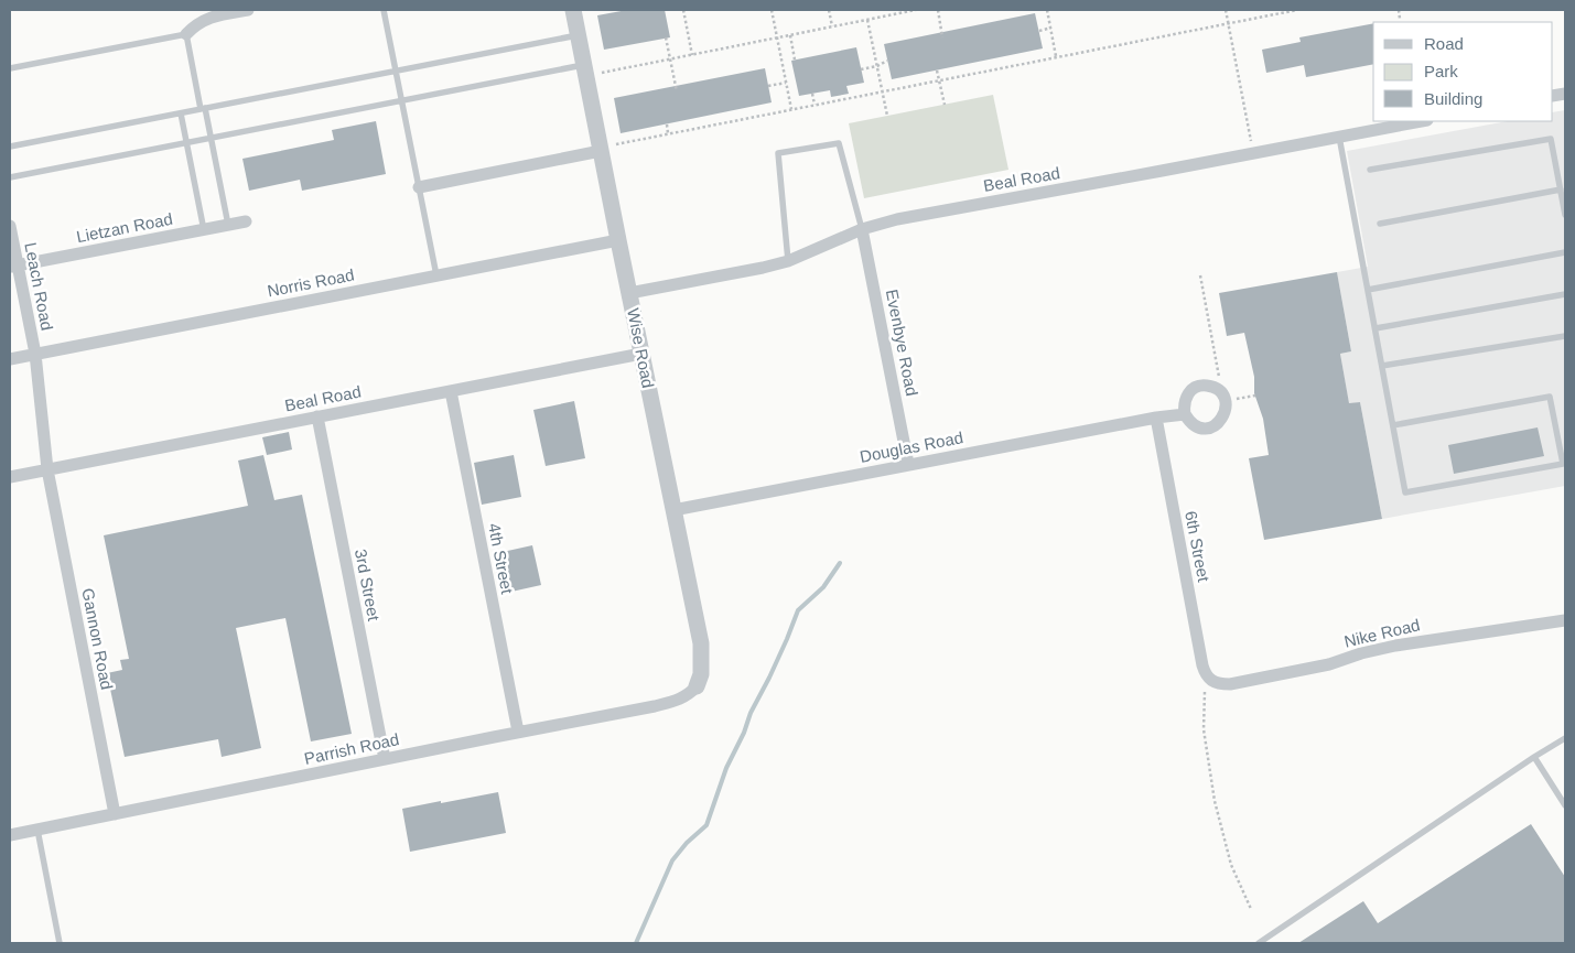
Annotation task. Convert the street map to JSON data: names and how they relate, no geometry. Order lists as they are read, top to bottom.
{
  "streets": {
    "street": [
      "Beal Road",
      "Lietzan Road",
      "Norris Road",
      "Leach Road",
      "Evenbye Road",
      "Wise Road",
      "Douglas Road",
      "6th Street",
      "4th Street",
      "3rd Street",
      "Nike Road",
      "Gannon Road",
      "Parrish Road"
    ]
  },
  "crossings": [
    ["Beal Road", "Leach Road"],
    ["Beal Road", "Evenbye Road"],
    ["Beal Road", "Wise Road"],
    ["Beal Road", "4th Street"],
    ["Beal Road", "3rd Street"],
    ["Beal Road", "Gannon Road"],
    ["Lietzan Road", "Leach Road"],
    ["Norris Road", "Leach Road"],
    ["Norris Road", "Wise Road"],
    ["Leach Road", "Gannon Road"],
    ["Evenbye Road", "Douglas Road"],
    ["Wise Road", "Douglas Road"],
    ["Wise Road", "Parrish Road"],
    ["Douglas Road", "6th Street"],
    ["6th Street", "Nike Road"],
    ["4th Street", "Parrish Road"],
    ["3rd Street", "Parrish Road"],
    ["Gannon Road", "Parrish Road"]
  ],
  "legend": ["Road", "Park", "Building"]
}
